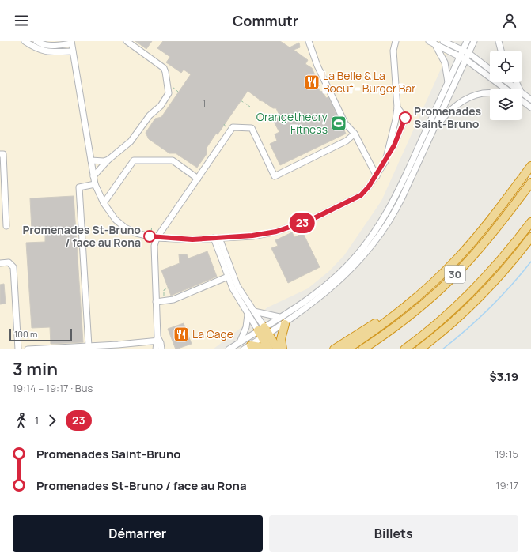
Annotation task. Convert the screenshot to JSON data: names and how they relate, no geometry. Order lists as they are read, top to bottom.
{
  "streets": {
    "highway": ["30"]
  },
  "places": {
    "restaurant": ["La Belle & La Boeuf - Burger Bar", "La Cage"],
    "other": ["Promenades Saint-Bruno", "Promenades St-Bruno / face au Rona"],
    "sports": ["Orangetheory Fitness"]
  },
  "lines": ["bus line 23"],
  "house_numbers": ["1"],
  "scale_bar": "100 m",
  "page": {
    "header": "Commutr",
    "on_map": "23",
    "scale": "100 m",
    "heading": ["3 min", "19:14 – 19:17 · Bus", "$3.19"],
    "legs": ["1", "23"],
    "list": [
      {
        "name": "Promenades Saint-Bruno",
        "value": "19:15"
      },
      {
        "name": "Promenades St-Bruno / face au Rona",
        "value": "19:17"
      }
    ],
    "buttons": ["Démarrer", "Billets"]
  }
}
